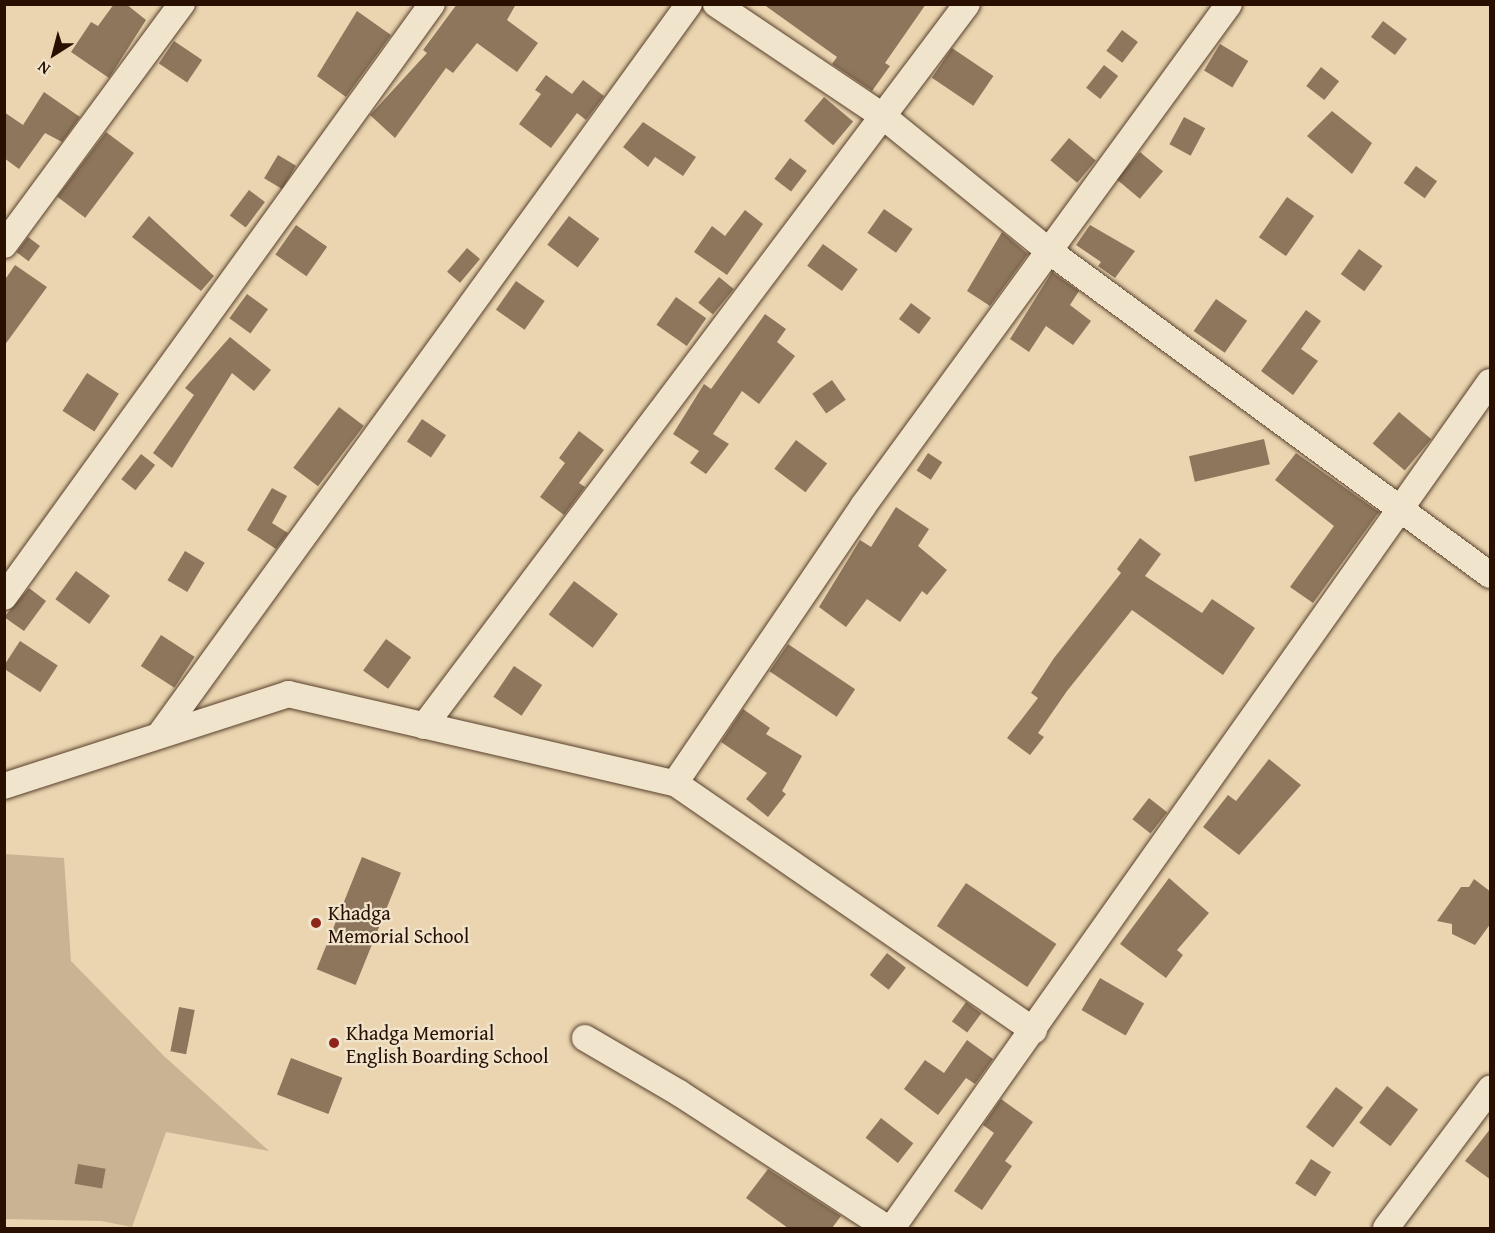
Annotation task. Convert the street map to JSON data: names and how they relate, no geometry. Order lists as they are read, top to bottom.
{
  "places": ["Khadga Memorial School", "Khadga Memorial English Boarding School"],
  "north": "bottom left"
}
